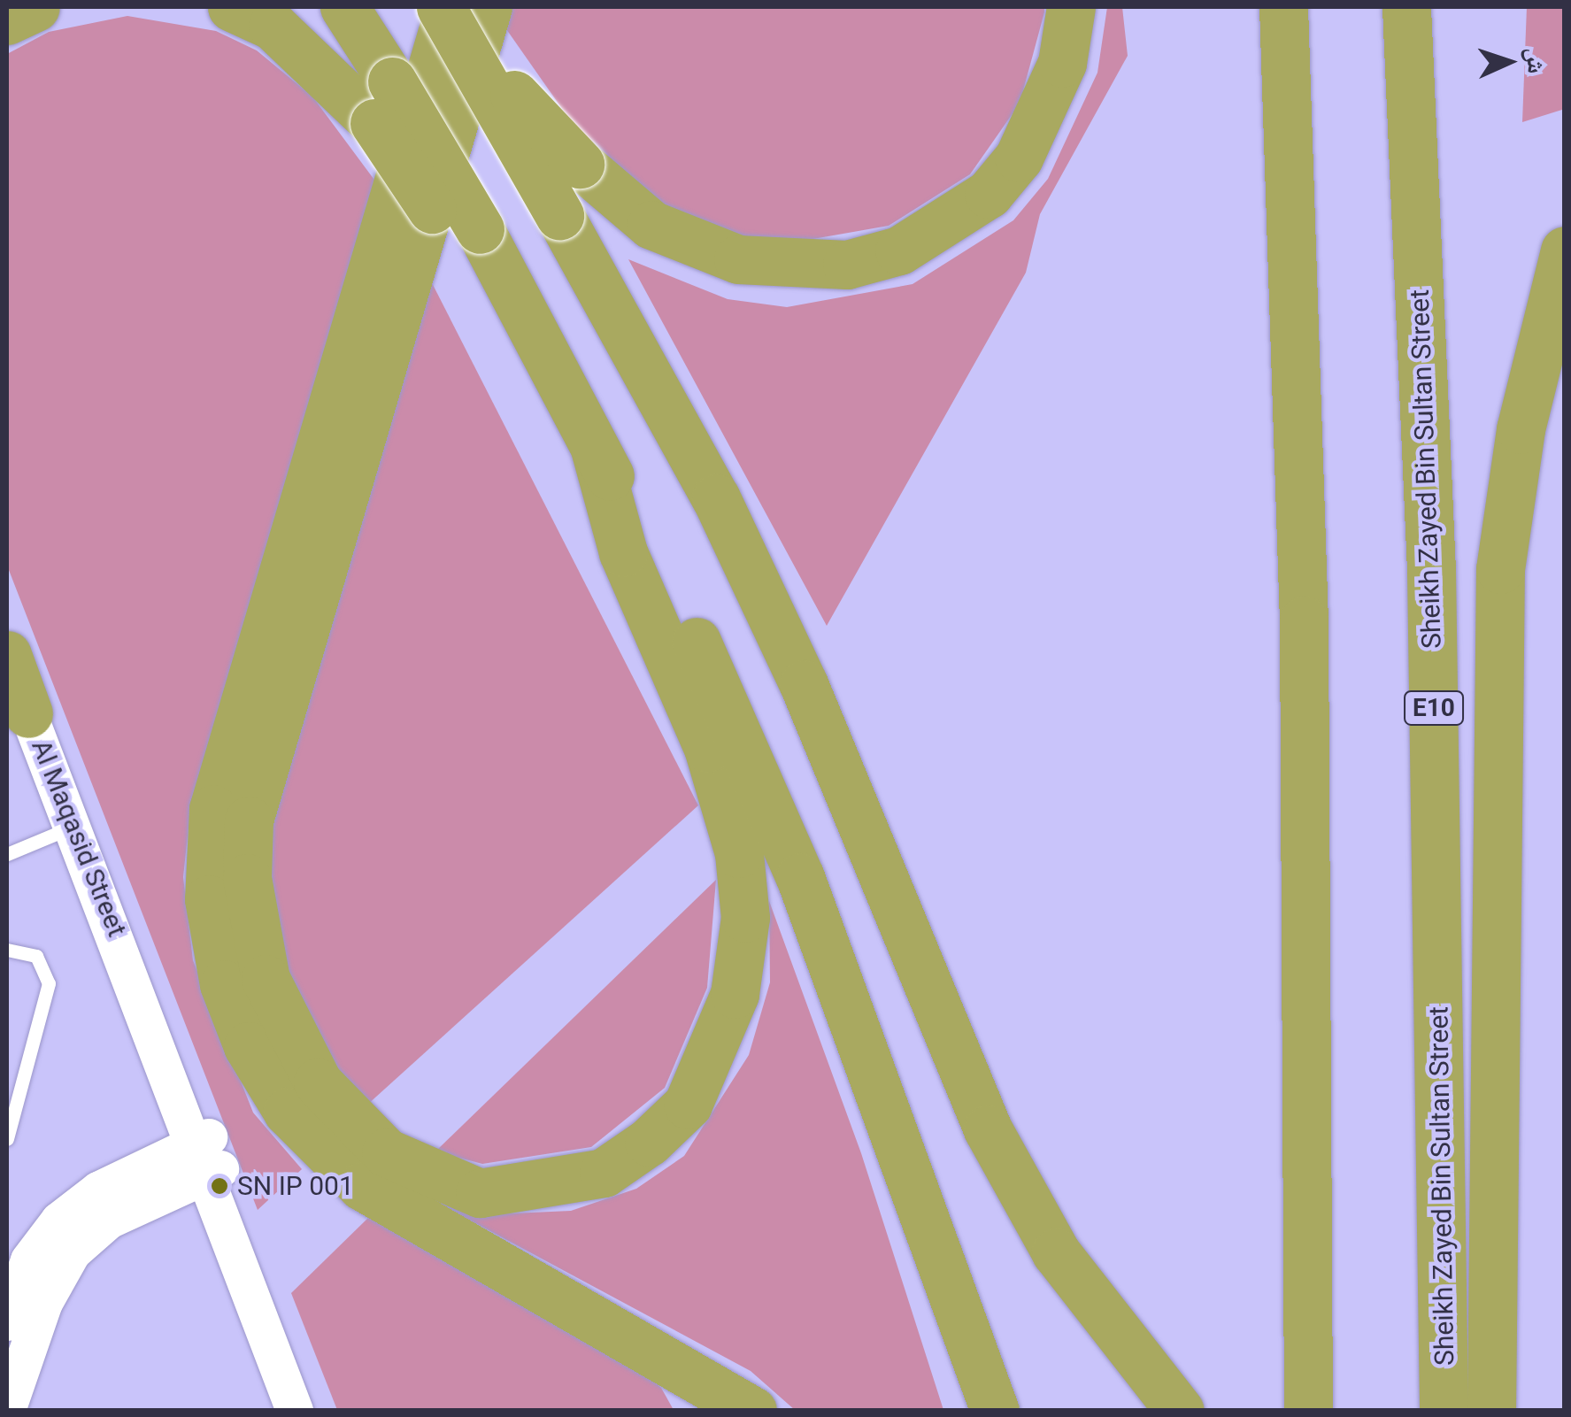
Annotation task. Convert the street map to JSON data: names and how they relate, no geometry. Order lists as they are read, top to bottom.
{
  "streets": {
    "highway": ["Sheikh Zayed Bin Sultan Street", "E10"],
    "street": ["Al Maqasid Street"]
  },
  "places": ["SN IP 001"],
  "north": "right"
}
